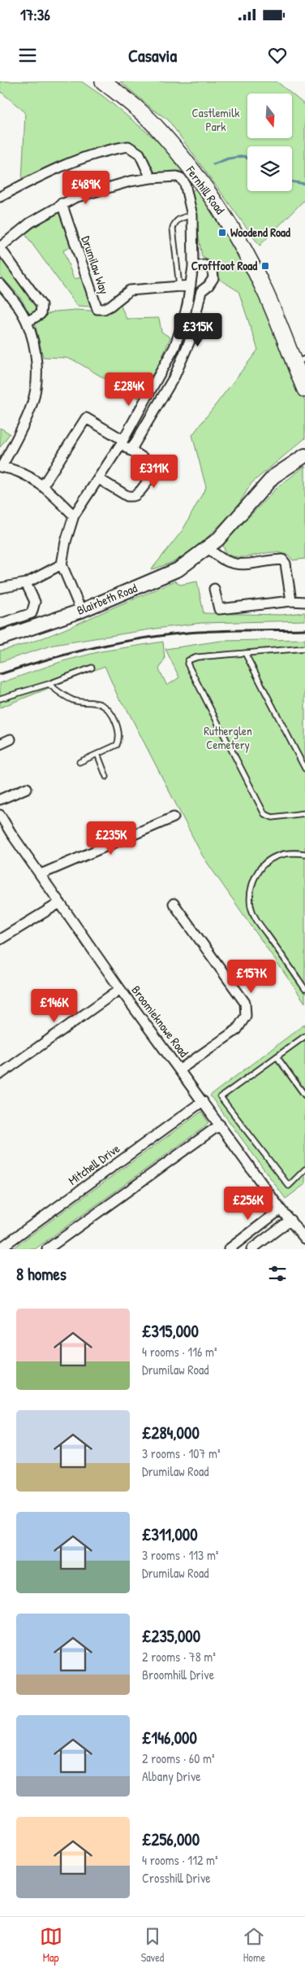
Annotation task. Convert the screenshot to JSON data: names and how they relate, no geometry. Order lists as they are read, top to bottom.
{
  "streets": {
    "main road": ["Fernhill Road", "Blairbeth Road"],
    "street": ["Drumilaw Way", "Broomieknowe Road", "Mitchell Drive"]
  },
  "crossings": [
    ["Broomieknowe Road", "Mitchell Drive"]
  ],
  "parks": ["Castlemilk Park", "Rutherglen Cemetery"],
  "places": {
    "transit": ["Woodend Road", "Croftfoot Road"]
  },
  "north": "bottom",
  "page": {
    "status": "17:36",
    "header": "Casavia",
    "price": [
      "£489K",
      "£315K",
      "£284K",
      "£311K",
      "£235K",
      "£157K",
      "£146K",
      "£256K"
    ],
    "heading": "8 homes",
    "list": [
      {
        "name": "£315,000",
        "note": "4 rooms · 116 m² · Drumilaw Road"
      },
      {
        "name": "£284,000",
        "note": "3 rooms · 107 m² · Drumilaw Road"
      },
      {
        "name": "£311,000",
        "note": "3 rooms · 113 m² · Drumilaw Road"
      },
      {
        "name": "£235,000",
        "note": "2 rooms · 78 m² · Broomhill Drive"
      },
      {
        "name": "£146,000",
        "note": "2 rooms · 60 m² · Albany Drive"
      },
      {
        "name": "£256,000",
        "note": "4 rooms · 112 m² · Crosshill Drive"
      }
    ],
    "tabs": ["Map", "Saved", "Home"]
  }
}
